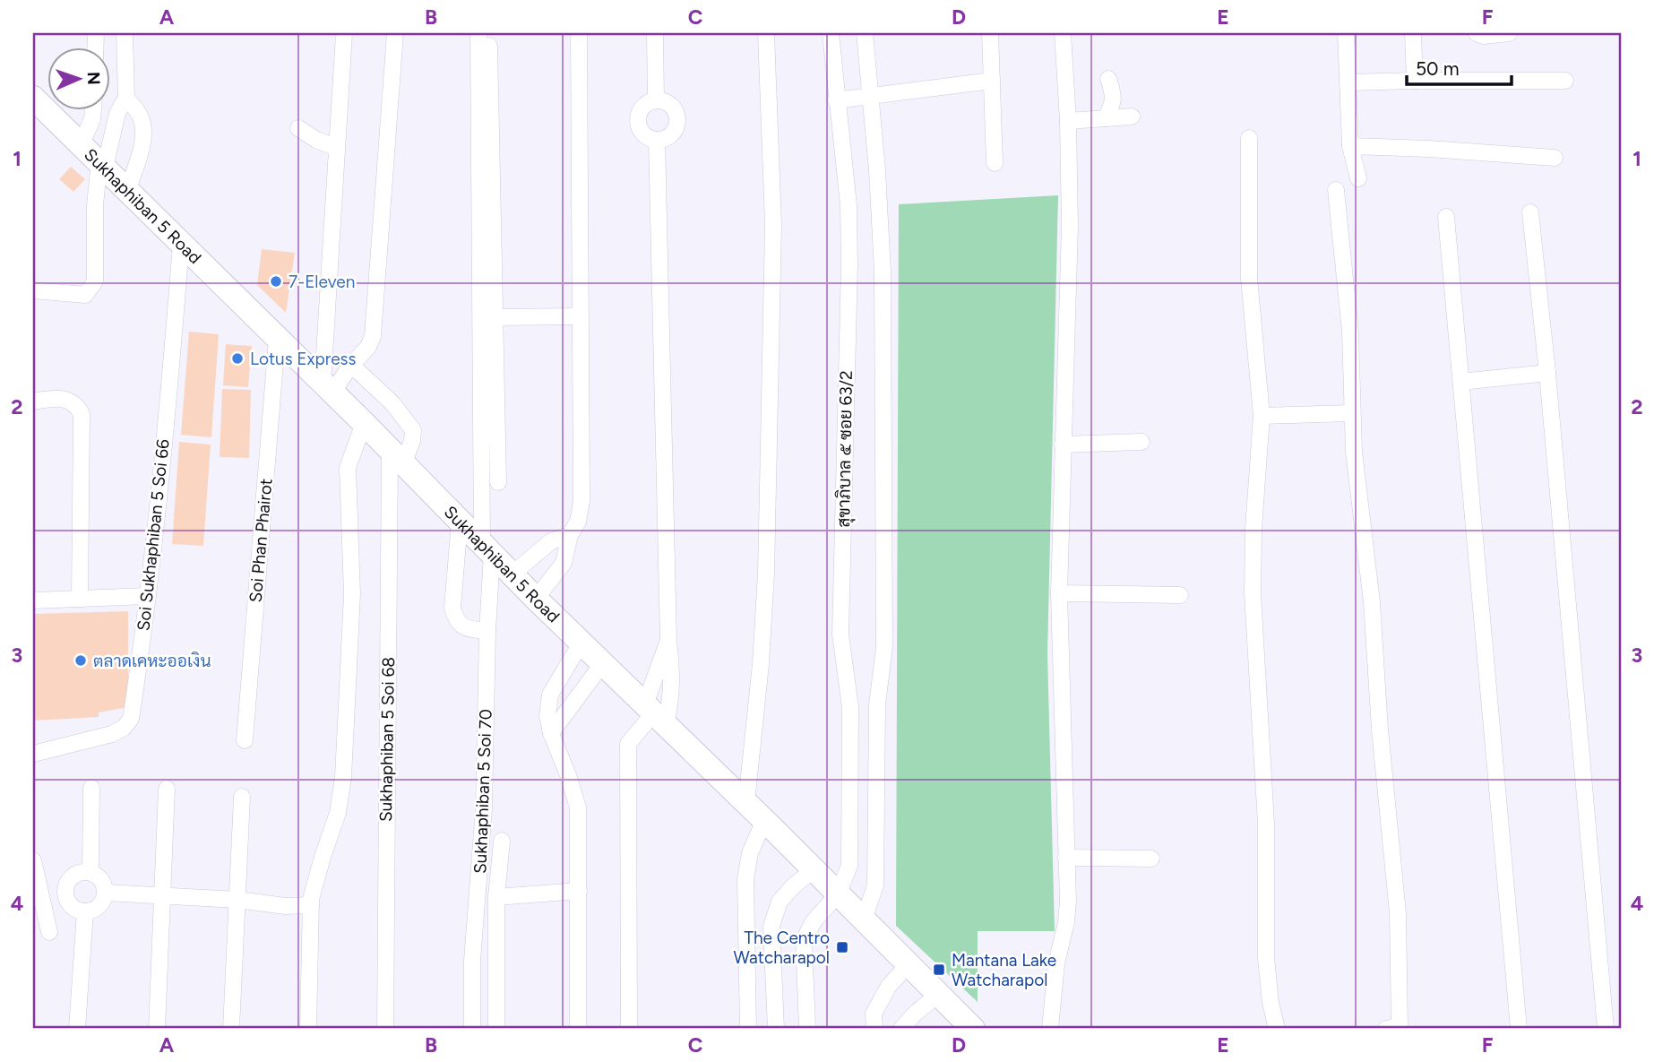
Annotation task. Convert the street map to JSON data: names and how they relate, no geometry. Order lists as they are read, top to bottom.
{
  "streets": {
    "main road": ["Sukhaphiban 5 Road"],
    "street": [
      "สุขาภิบาล ๕ ซอย 63/2",
      "Soi Sukhaphiban 5 Soi 66",
      "Soi Phan Phairot",
      "Sukhaphiban 5 Soi 68",
      "Sukhaphiban 5 Soi 70"
    ]
  },
  "crossings": [
    ["Sukhaphiban 5 Road", "Soi Sukhaphiban 5 Soi 66"],
    ["Sukhaphiban 5 Road", "Soi Phan Phairot"],
    ["Sukhaphiban 5 Road", "Sukhaphiban 5 Soi 68"],
    ["Sukhaphiban 5 Road", "Sukhaphiban 5 Soi 70"]
  ],
  "places": {
    "other": ["7-Eleven", "Lotus Express", "ตลาดเคหะออเงิน"],
    "transit": ["The Centro Watcharapol", "Mantana Lake Watcharapol"]
  },
  "scale_bar": "50 m",
  "north": "right",
  "grid": {
    "columns": [
      "A",
      "B",
      "C",
      "D",
      "E",
      "F"
    ],
    "rows": [
      "1",
      "2",
      "3",
      "4"
    ]
  }
}
